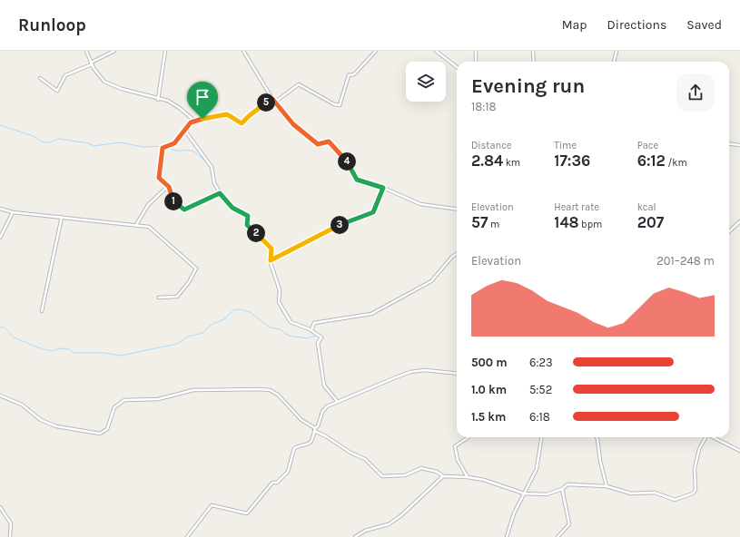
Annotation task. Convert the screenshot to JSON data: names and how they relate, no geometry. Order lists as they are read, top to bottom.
{
  "page": {
    "header": "Runloop",
    "nav": ["Map", "Directions", "Saved"],
    "heading": ["Evening run", "18:18"],
    "pins": [
      "5",
      "4",
      "1",
      "3",
      "2"
    ],
    "stats": [
      ["Distance", "2.84 km"],
      ["Time", "17:36"],
      ["Pace", "6:12 /km"],
      ["Elevation", "57 m"],
      ["Heart rate", "148 bpm"],
      ["kcal", "207"]
    ],
    "chart": ["Elevation", "201–248 m"],
    "list": [
      {
        "name": "500 m",
        "note": "6:23"
      },
      {
        "name": "1.0 km",
        "note": "5:52"
      },
      {
        "name": "1.5 km",
        "note": "6:18"
      }
    ]
  }
}
